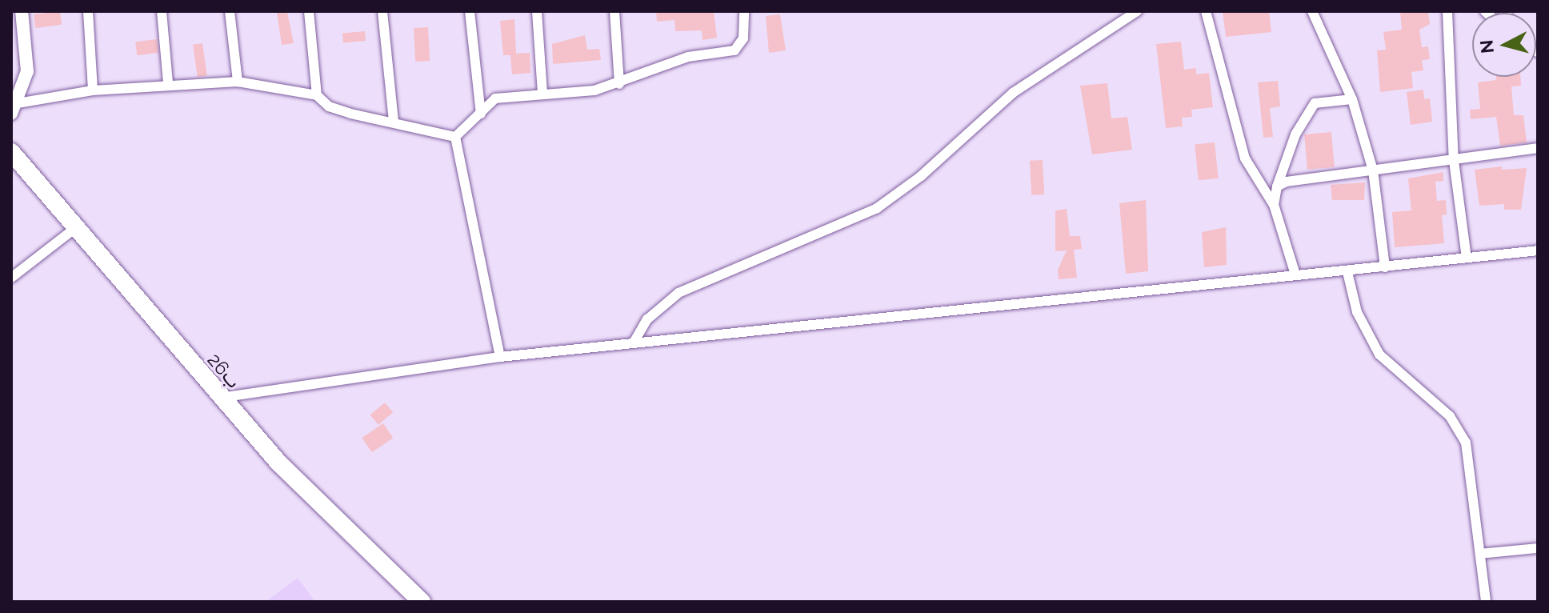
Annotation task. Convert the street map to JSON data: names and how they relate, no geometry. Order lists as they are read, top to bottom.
{
  "streets": {
    "highway": ["26ب"]
  },
  "north": "left"
}
